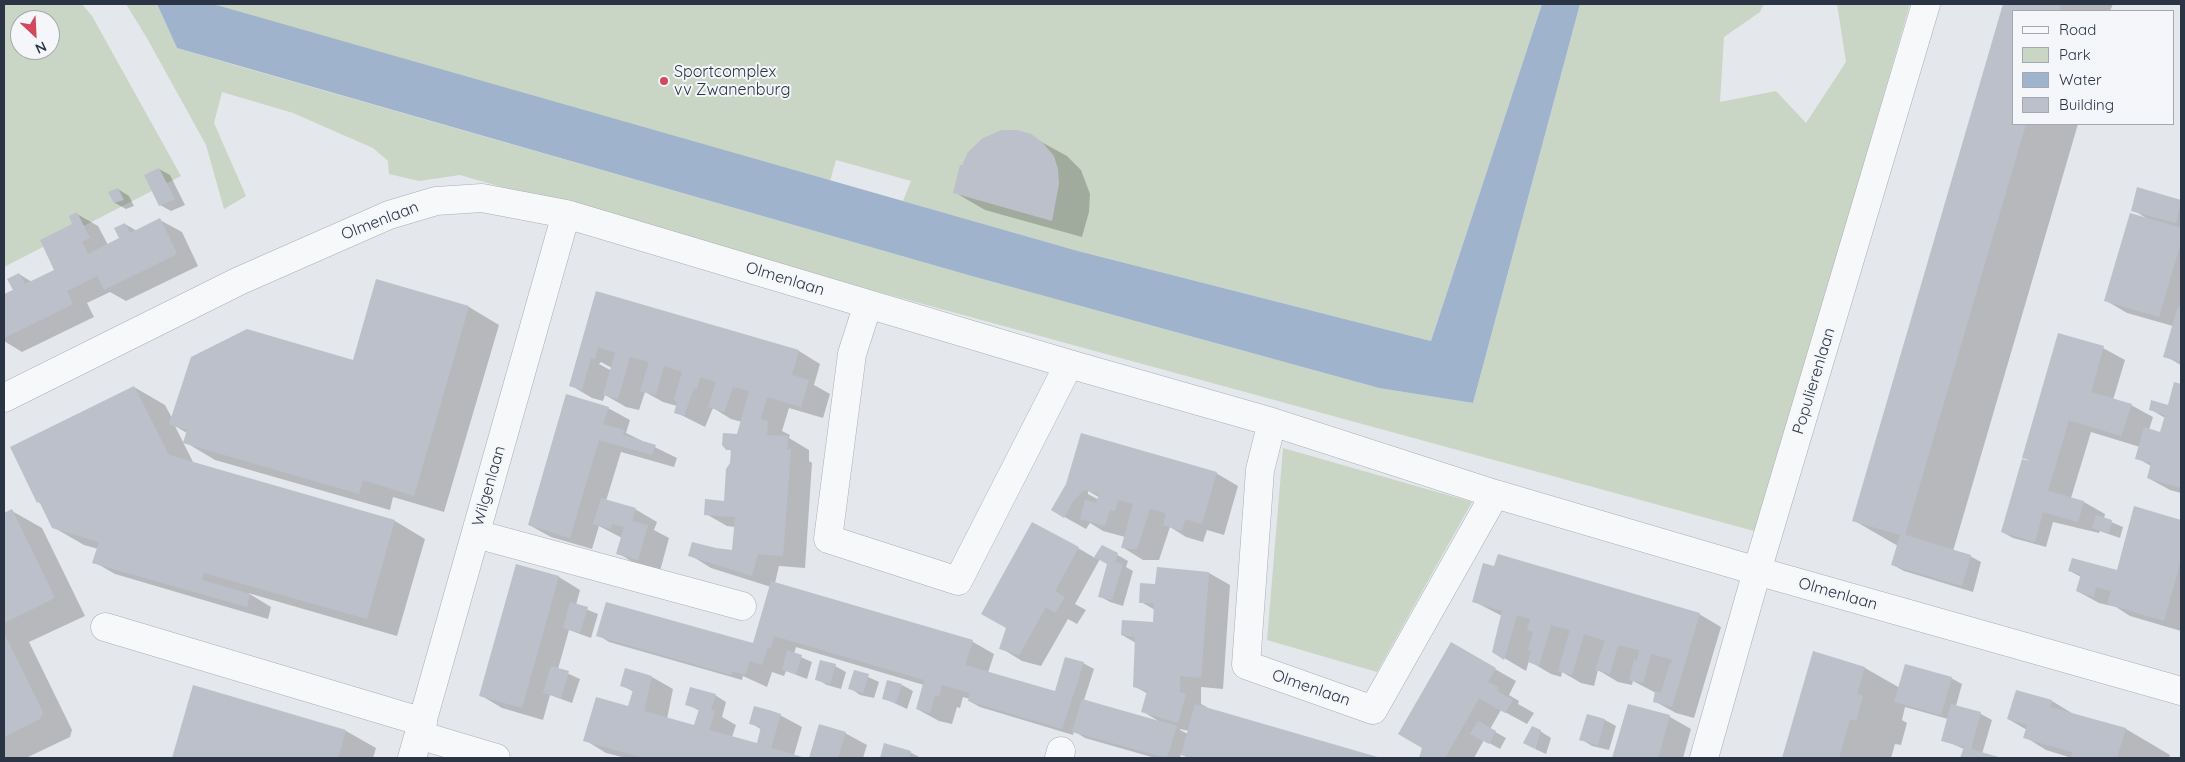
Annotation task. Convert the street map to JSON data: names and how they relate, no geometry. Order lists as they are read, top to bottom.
{
  "streets": {
    "street": ["Olmenlaan", "Populierenlaan", "Wilgenlaan"]
  },
  "crossings": [
    ["Olmenlaan", "Populierenlaan"],
    ["Olmenlaan", "Wilgenlaan"]
  ],
  "places": ["Sportcomplex vv Zwanenburg"],
  "legend": [
    "Road",
    "Park",
    "Water",
    "Building"
  ],
  "north": "bottom right"
}
